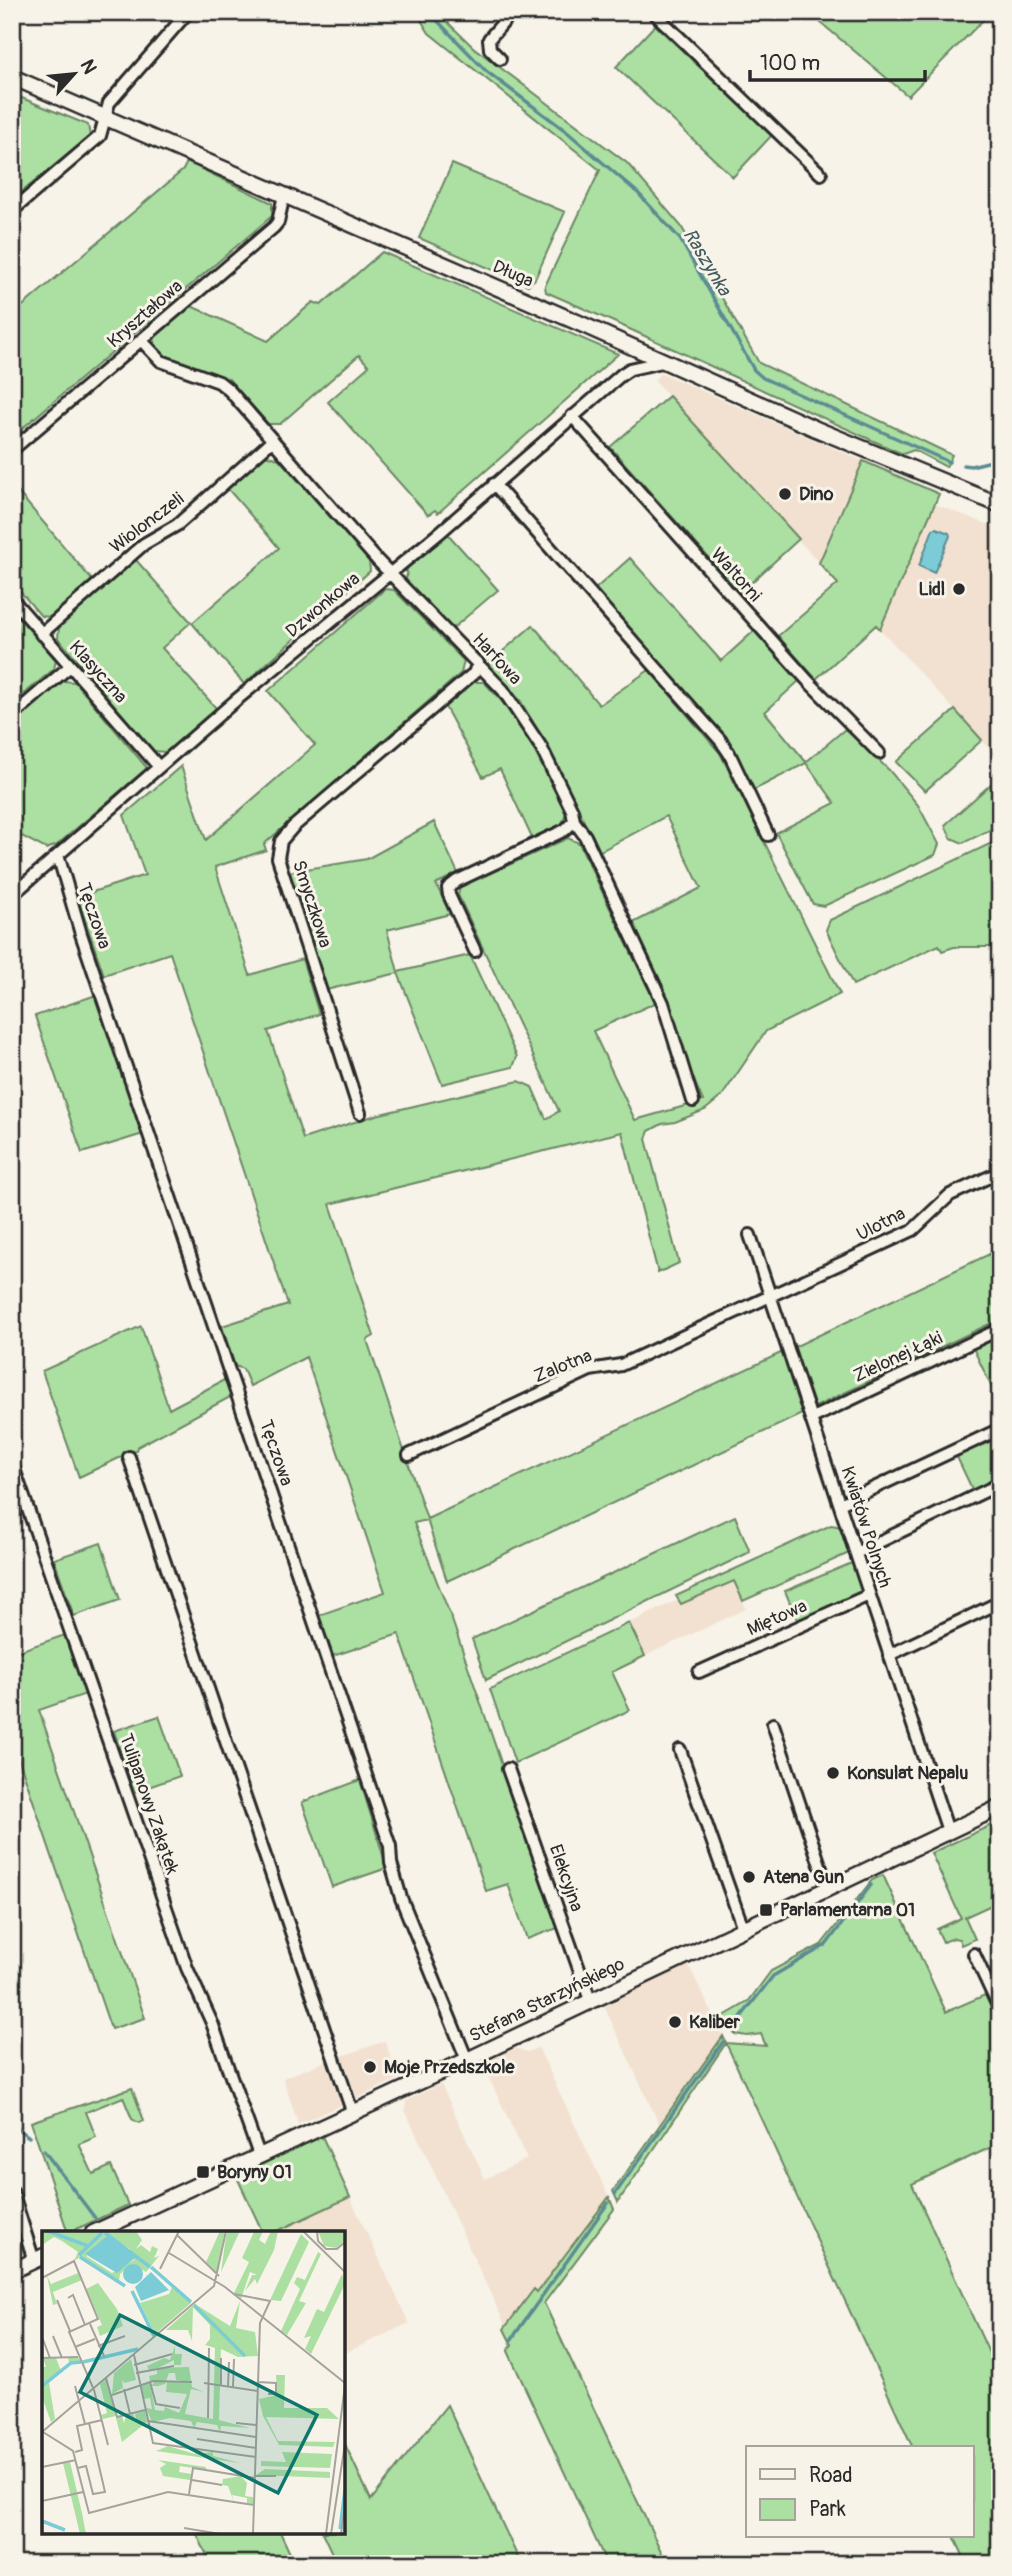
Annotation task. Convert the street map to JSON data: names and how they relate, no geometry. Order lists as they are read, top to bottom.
{
  "streets": {
    "street": [
      "Długa",
      "Kryształowa",
      "Wiolonczeli",
      "Waltorni",
      "Dzwonkowa",
      "Harfowa",
      "Klasyczna",
      "Smyczkowa",
      "Tęczowa",
      "Ulotna",
      "Zielonej Łąki",
      "Zalotna",
      "Kwiatów Polnych",
      "Miętowa",
      "Tulipanowy Zakątek",
      "Elekcyjna",
      "Stefana Starzyńskiego"
    ]
  },
  "crossings": [
    ["Długa", "Kryształowa"],
    ["Długa", "Dzwonkowa"],
    ["Kryształowa", "Harfowa"],
    ["Wiolonczeli", "Harfowa"],
    ["Wiolonczeli", "Klasyczna"],
    ["Waltorni", "Dzwonkowa"],
    ["Dzwonkowa", "Harfowa"],
    ["Dzwonkowa", "Klasyczna"],
    ["Dzwonkowa", "Tęczowa"],
    ["Harfowa", "Smyczkowa"],
    ["Tęczowa", "Stefana Starzyńskiego"],
    ["Ulotna", "Zalotna"],
    ["Ulotna", "Kwiatów Polnych"],
    ["Zielonej Łąki", "Kwiatów Polnych"],
    ["Zalotna", "Kwiatów Polnych"],
    ["Kwiatów Polnych", "Miętowa"],
    ["Kwiatów Polnych", "Stefana Starzyńskiego"],
    ["Tulipanowy Zakątek", "Stefana Starzyńskiego"],
    ["Elekcyjna", "Stefana Starzyńskiego"]
  ],
  "water": ["Raszynka"],
  "places": {
    "other": [
      "Dino",
      "Lidl",
      "Konsulat Nepalu",
      "Atena Gun",
      "Kaliber",
      "Moje Przedszkole"
    ],
    "transit": ["Parlamentarna 01", "Boryny 01"]
  },
  "legend": ["Road", "Park"],
  "scale_bar": "100 m",
  "north": "top right"
}
